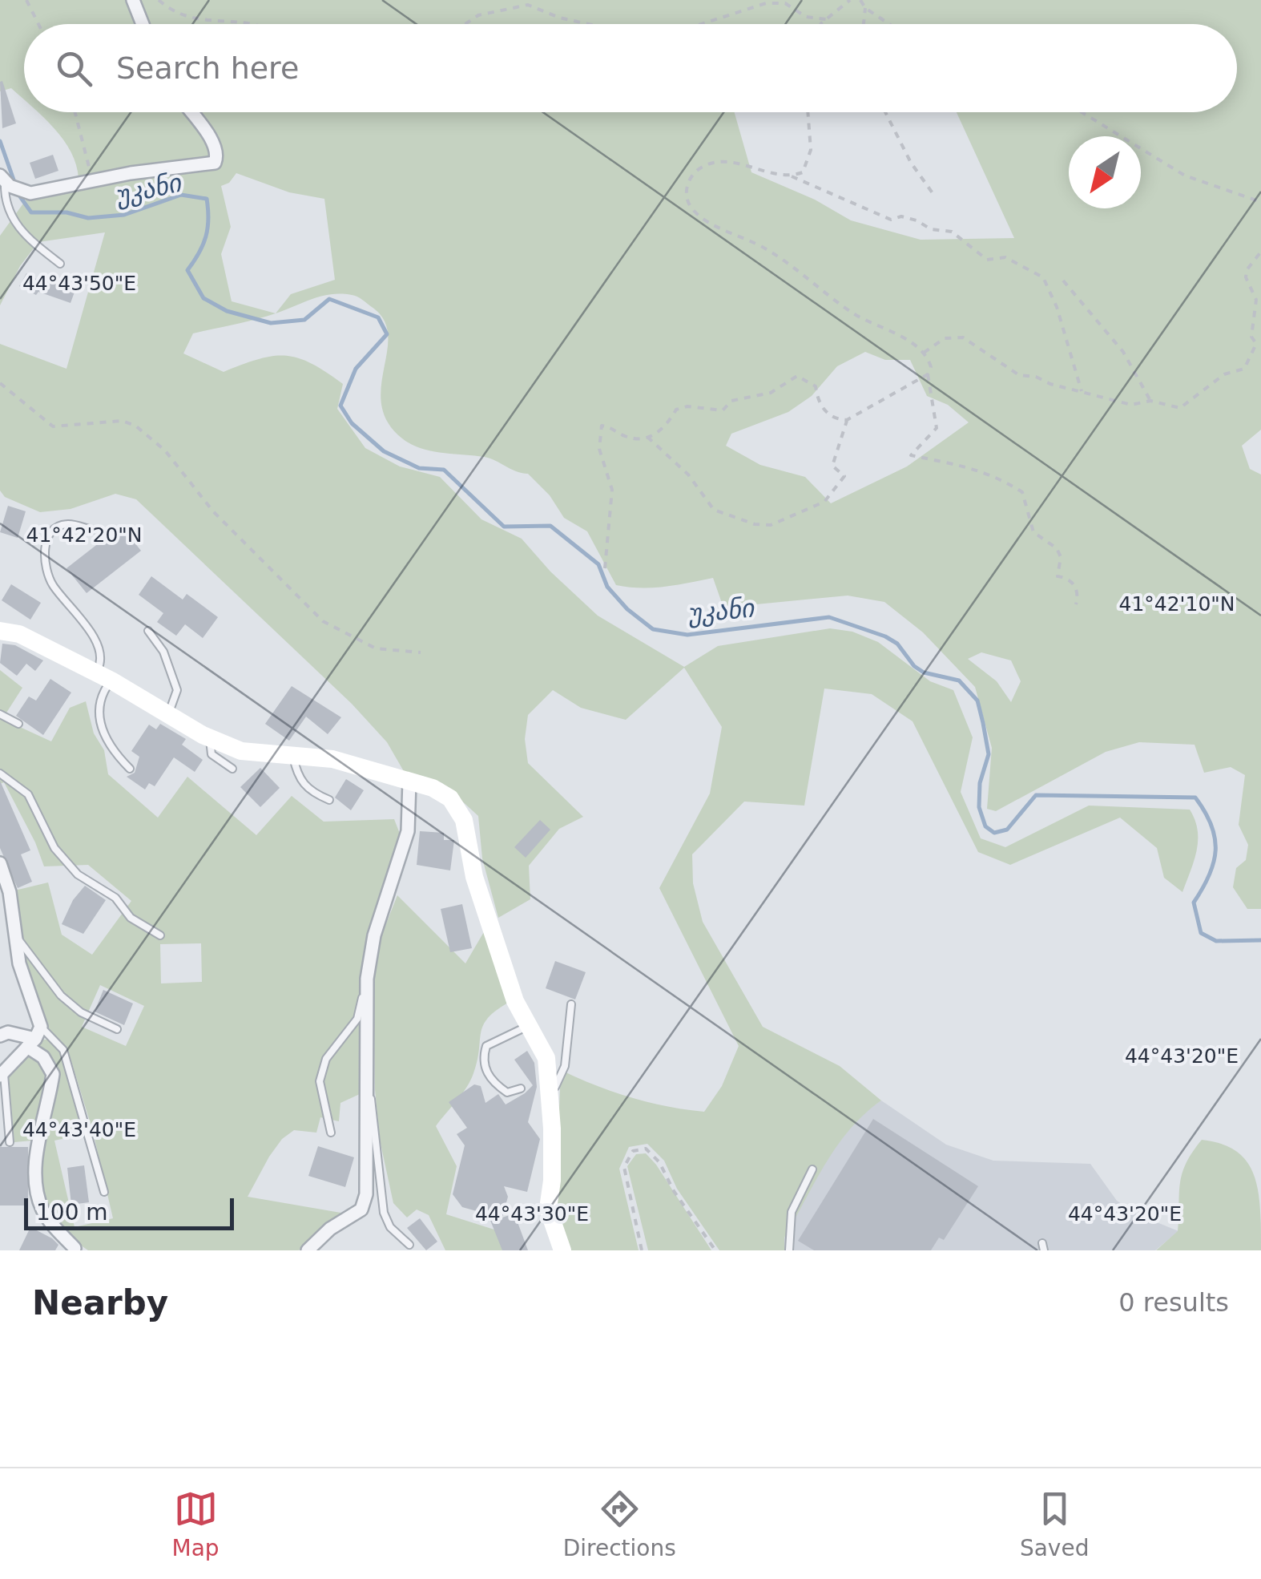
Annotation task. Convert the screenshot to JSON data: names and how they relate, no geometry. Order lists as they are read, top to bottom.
{
  "water": ["უკანი"],
  "scale_bar": "100 m",
  "north": "bottom left",
  "page": {
    "search": "Search here",
    "scale": "100 m",
    "heading": ["Nearby", "0 results"],
    "nav": ["Map", "Directions", "Saved"]
  },
  "coordinates": [
    "44°43'50\"E",
    "41°42'20\"N",
    "41°42'10\"N",
    "44°43'20\"E",
    "44°43'40\"E",
    "44°43'30\"E"
  ]
}
